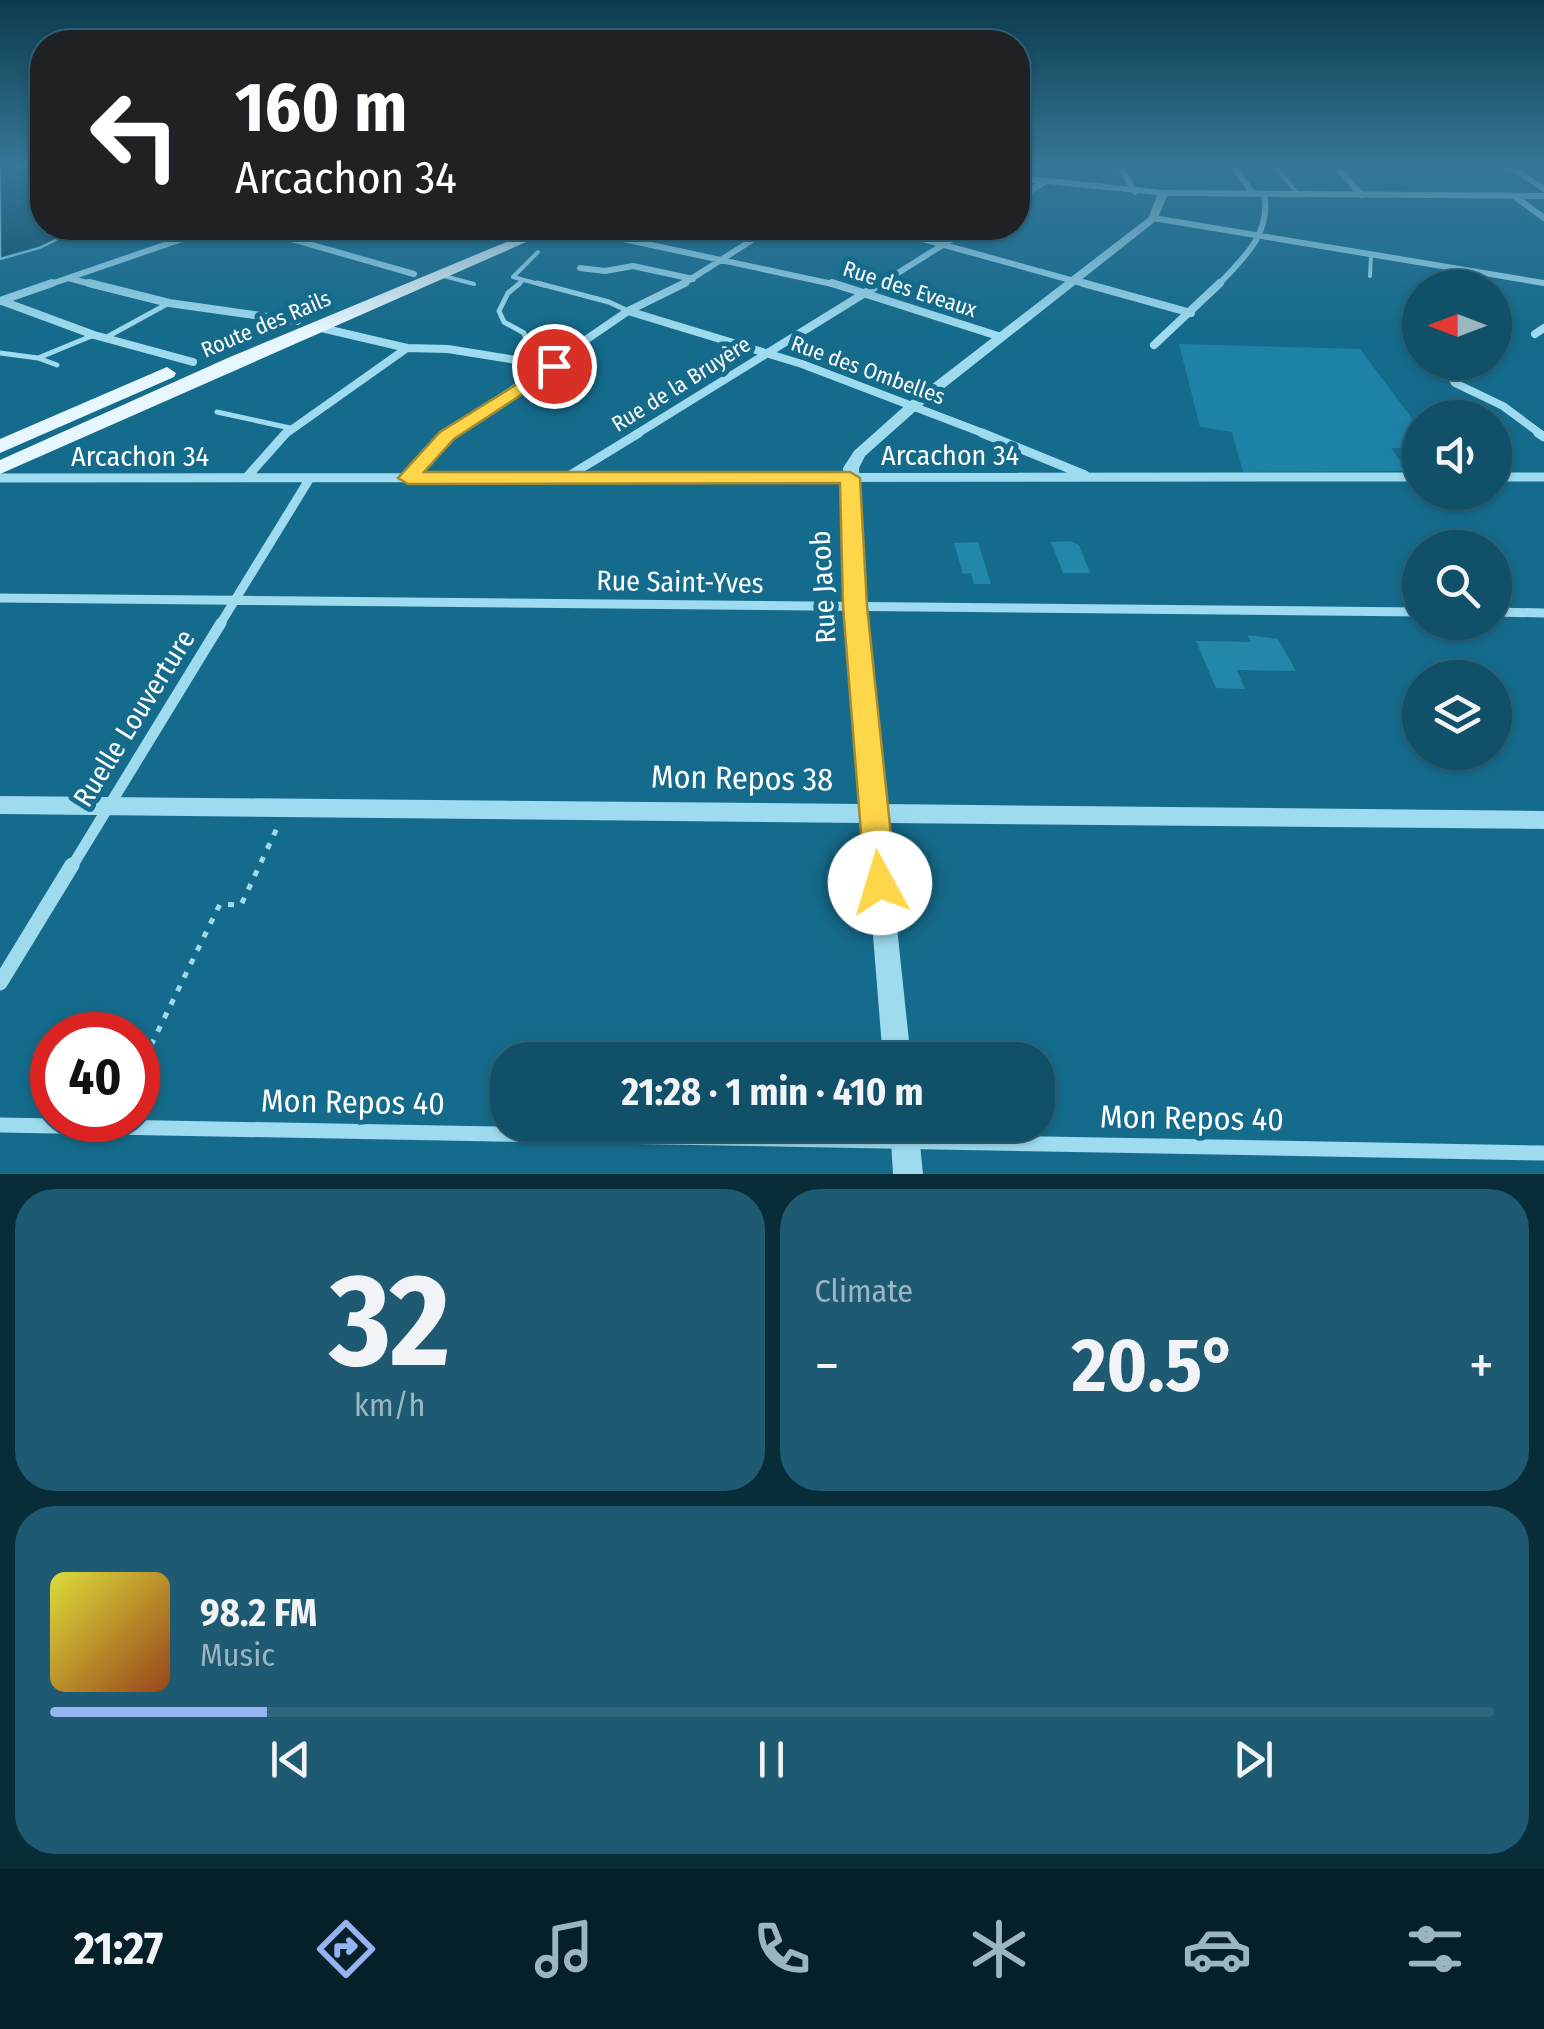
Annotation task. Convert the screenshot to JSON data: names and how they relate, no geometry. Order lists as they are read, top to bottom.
{
  "streets": {
    "main road": ["Route des Rails"],
    "street": [
      "Rue des Eveaux",
      "Rue des Ombelles",
      "Rue de la Bruyère",
      "Arcachon 34",
      "Rue Saint-Yves",
      "Rue Jacob",
      "Ruelle Louverture",
      "Mon Repos 38",
      "Mon Repos 40"
    ]
  },
  "crossings": [
    ["Rue des Eveaux", "Rue de la Bruyère"],
    ["Rue des Ombelles", "Rue de la Bruyère"],
    ["Rue des Ombelles", "Arcachon 34"],
    ["Rue de la Bruyère", "Arcachon 34"],
    ["Arcachon 34", "Rue Jacob"],
    ["Arcachon 34", "Ruelle Louverture"],
    ["Rue Saint-Yves", "Rue Jacob"],
    ["Rue Saint-Yves", "Ruelle Louverture"],
    ["Rue Jacob", "Mon Repos 38"],
    ["Ruelle Louverture", "Mon Repos 38"]
  ],
  "north": "left",
  "page": {
    "turn": ["160 m", "Arcachon 34"],
    "limit": "40",
    "trip": "21:28 · 1 min · 410 m",
    "tile": [
      ["32", "km/h"],
      "Climate"
    ],
    "heat": ["−", "20.5°", "+"],
    "song": ["98.2 FM", "Music"],
    "tabs": "21:27"
  }
}
